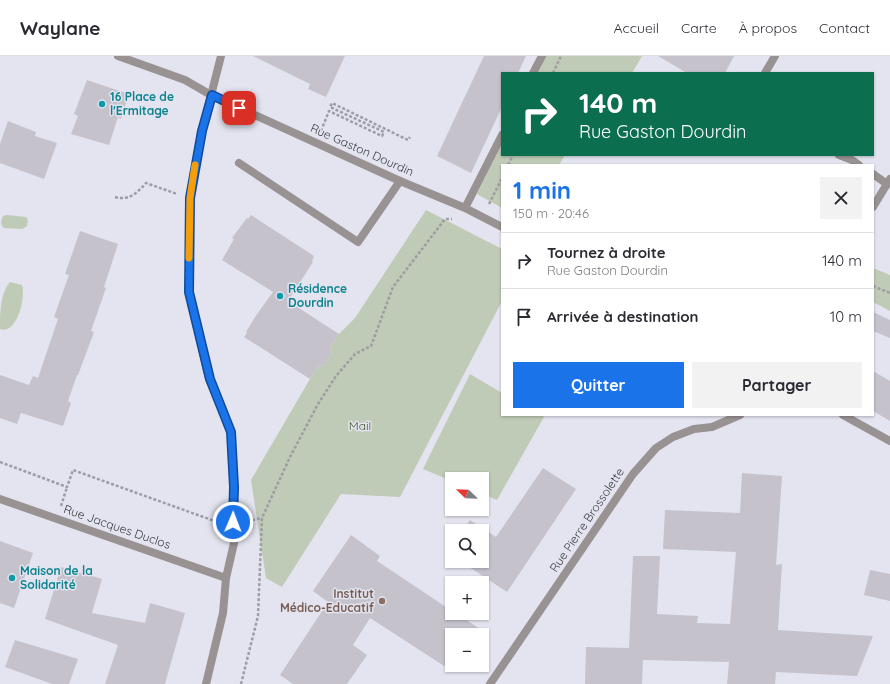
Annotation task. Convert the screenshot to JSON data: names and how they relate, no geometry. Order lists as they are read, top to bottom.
{
  "streets": {
    "street": ["Rue Gaston Dourdin", "Rue Pierre Brossolette", "Rue Jacques Duclos"]
  },
  "parks": ["Mail"],
  "places": [
    "16 Place de l'Ermitage",
    "Résidence Dourdin",
    "Maison de la Solidarité",
    "Institut Médico-Educatif"
  ],
  "north": "top left",
  "page": {
    "header": "Waylane",
    "nav": [
      "Accueil",
      "Carte",
      "À propos",
      "Contact"
    ],
    "turn": ["140 m", "Rue Gaston Dourdin"],
    "heading": ["1 min", "150 m · 20:46"],
    "list": [
      {
        "name": "Tournez à droite",
        "note": "Rue Gaston Dourdin",
        "value": "140 m"
      },
      {
        "name": "Arrivée à destination",
        "value": "10 m"
      }
    ],
    "buttons": ["Quitter", "Partager"],
    "map_buttons": ["+", "−"]
  }
}
